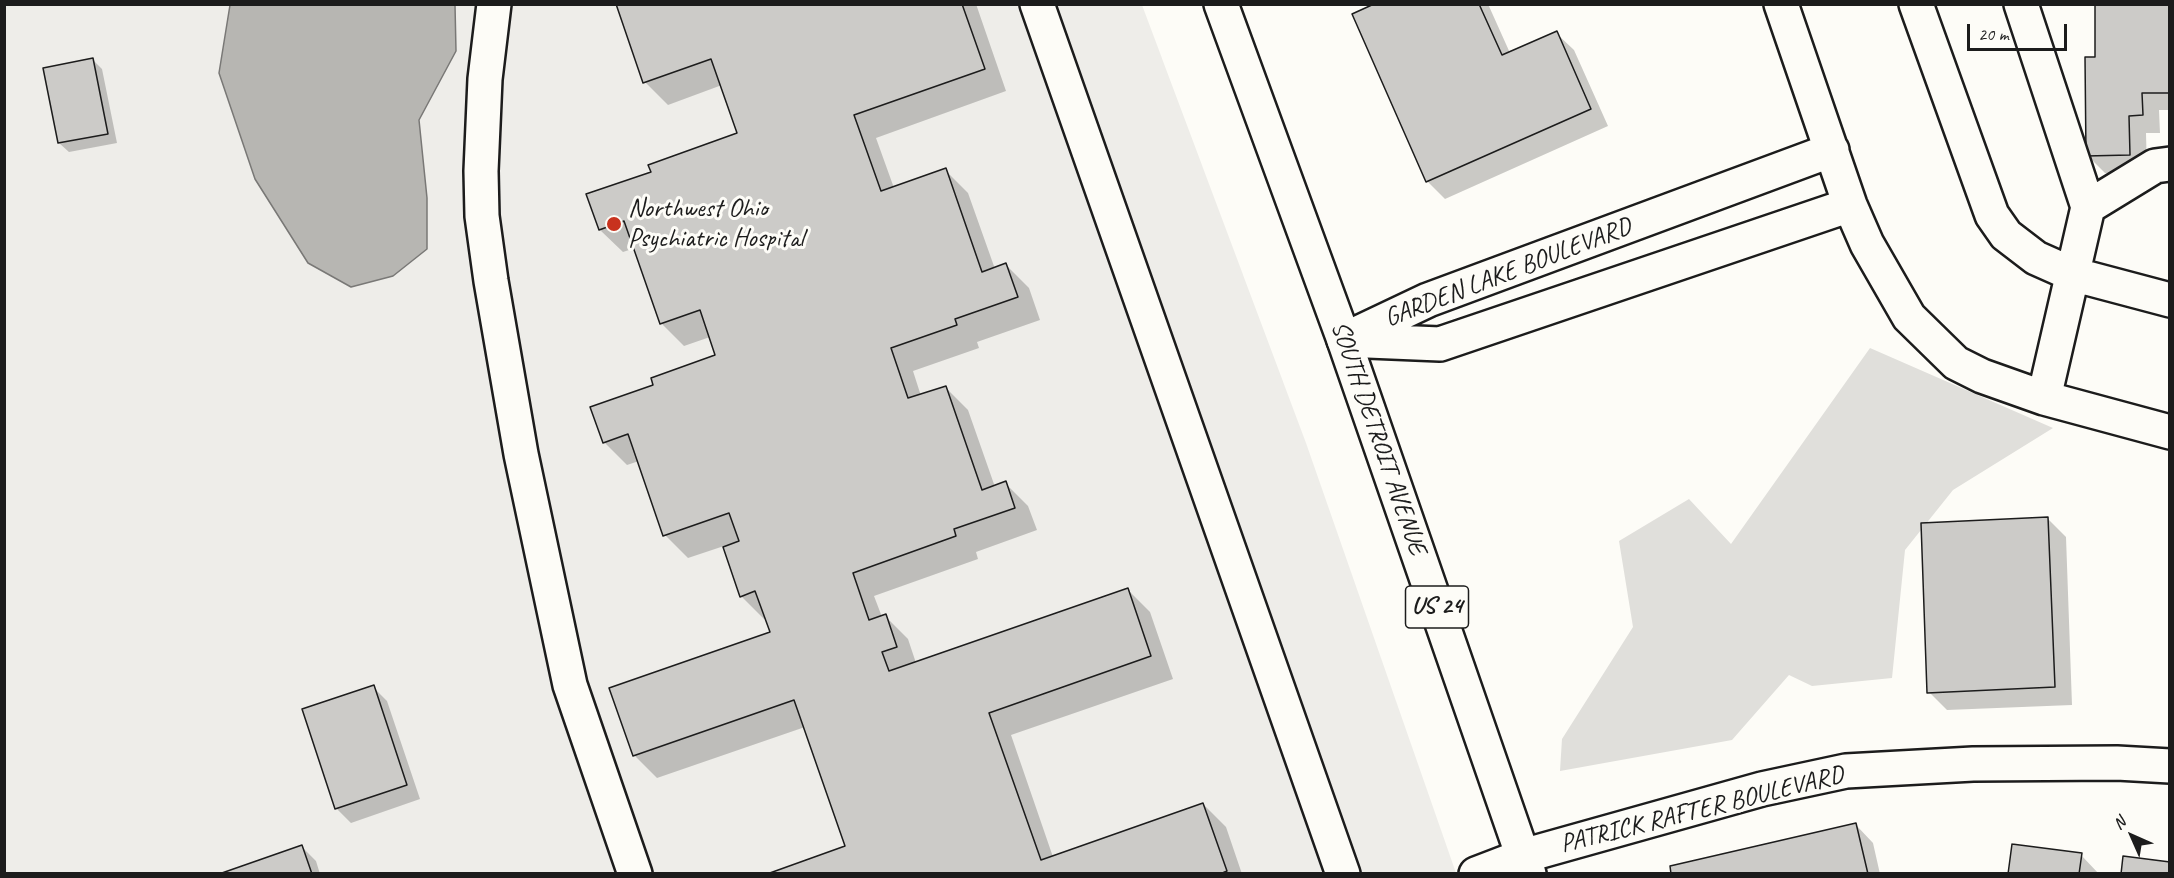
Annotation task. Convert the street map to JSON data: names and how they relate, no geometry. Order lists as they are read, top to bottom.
{
  "streets": {
    "street": [
      "GARDEN LAKE BOULEVARD",
      "SOUTH DETROIT AVENUE",
      "US 24",
      "PATRICK RAFTER BOULEVARD"
    ]
  },
  "crossings": [
    ["GARDEN LAKE BOULEVARD", "SOUTH DETROIT AVENUE"],
    ["SOUTH DETROIT AVENUE", "PATRICK RAFTER BOULEVARD"]
  ],
  "places": ["Northwest Ohio Psychiatric Hospital"],
  "scale_bar": "20 m",
  "north": "top left"
}
